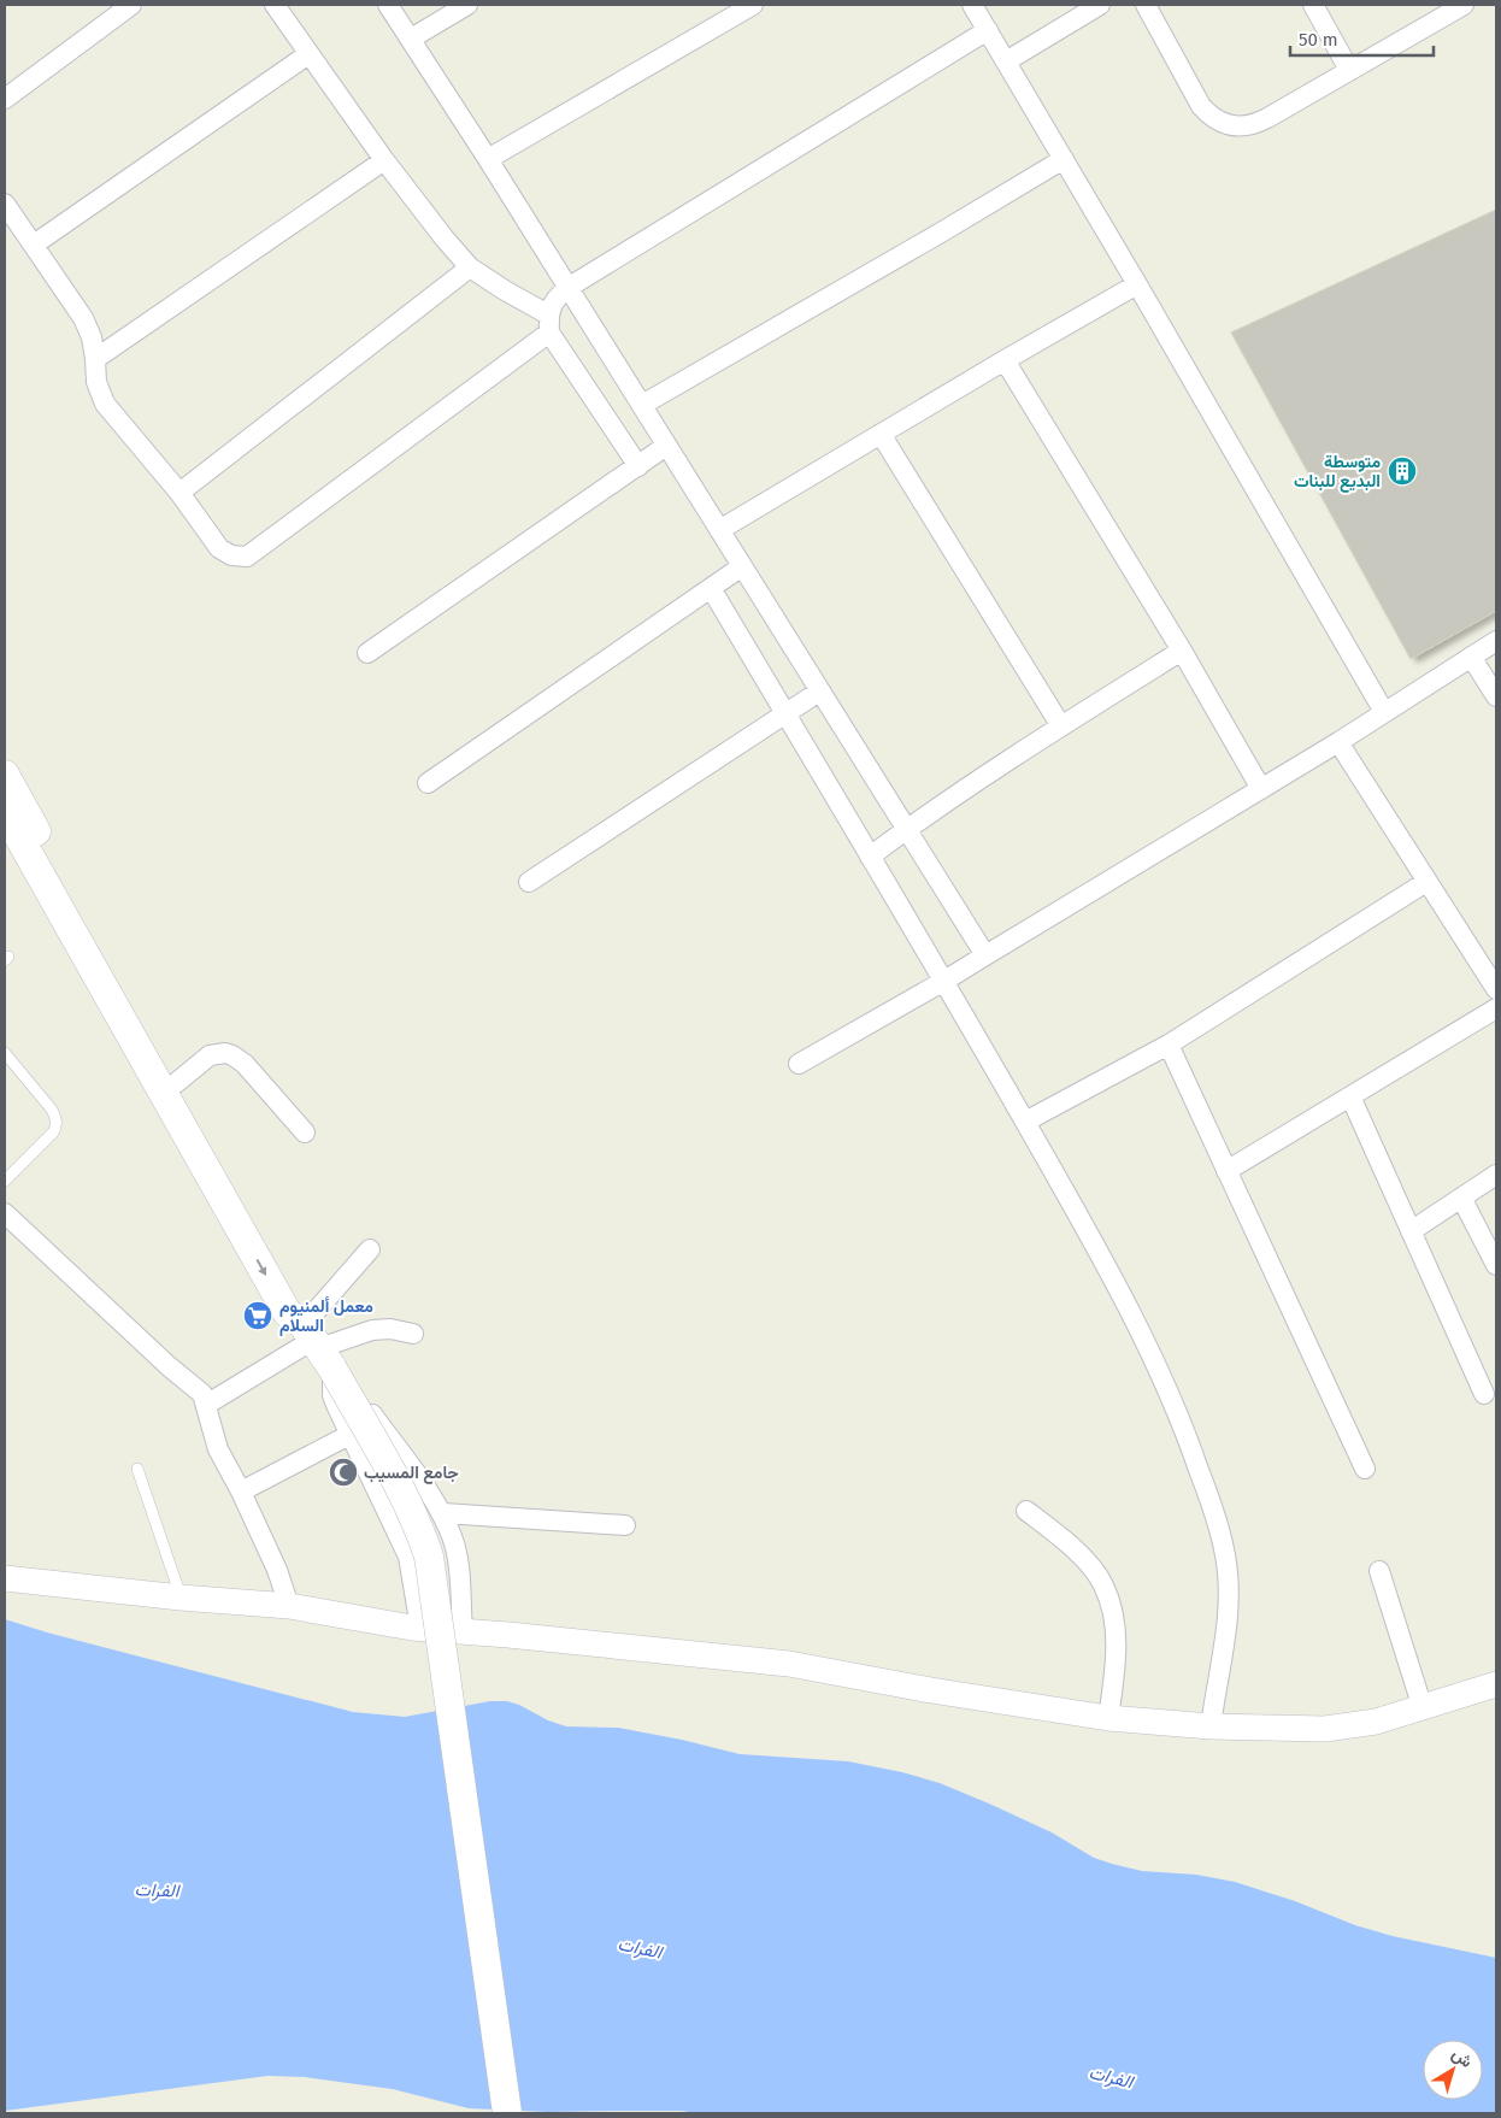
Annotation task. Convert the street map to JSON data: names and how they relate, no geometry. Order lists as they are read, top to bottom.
{
  "water": ["الفرات"],
  "places": {
    "building": ["متوسطة البديع للبنات"],
    "supermarket": ["معمل ألمنيوم السلام"],
    "mosque": ["جامع المسيب"]
  },
  "scale_bar": "50 m",
  "north": "top right"
}
